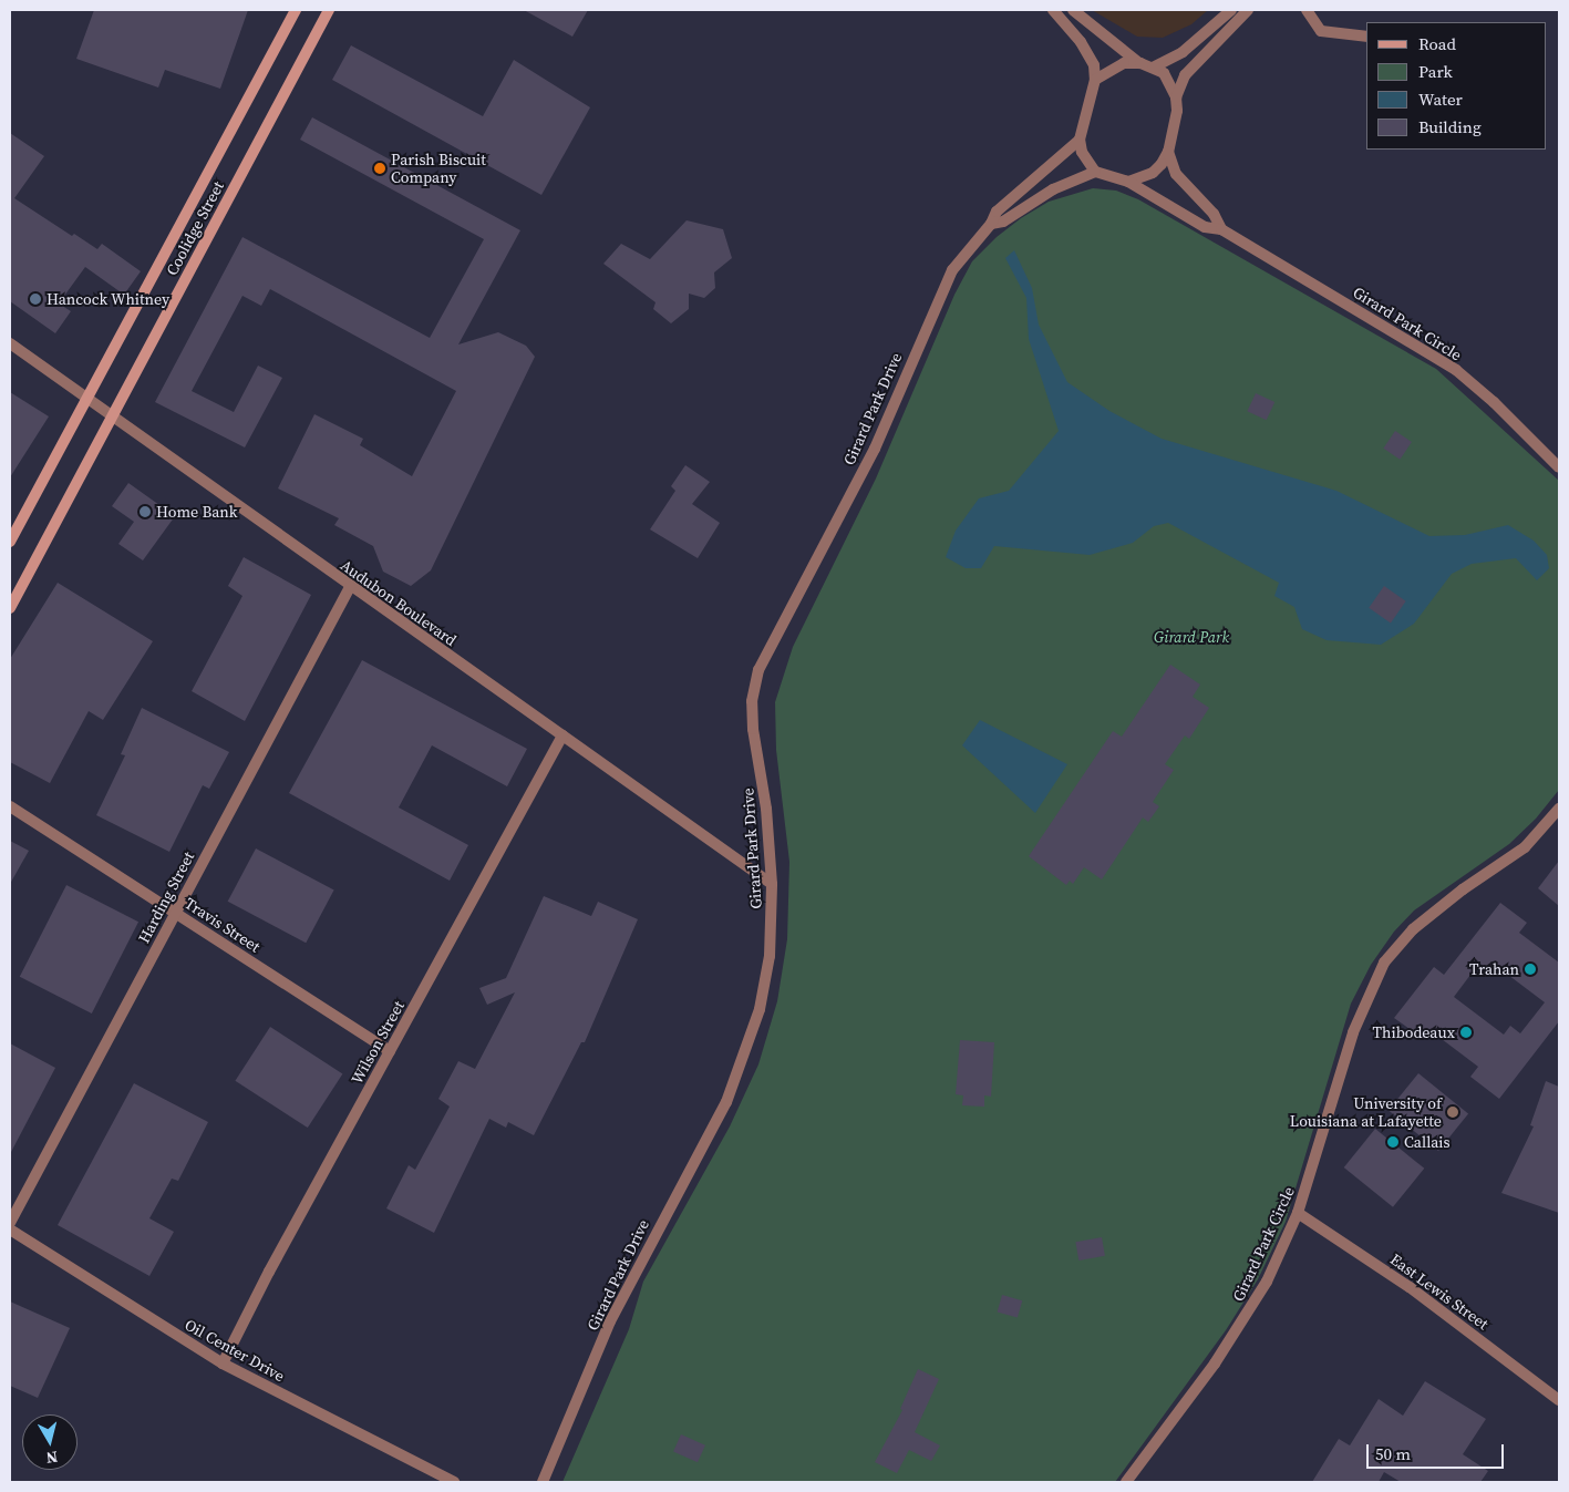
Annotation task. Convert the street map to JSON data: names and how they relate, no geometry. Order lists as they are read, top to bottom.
{
  "streets": {
    "street": [
      "Coolidge Street",
      "Girard Park Circle",
      "Girard Park Drive",
      "Audubon Boulevard",
      "Harding Street",
      "Travis Street",
      "Wilson Street",
      "East Lewis Street",
      "Oil Center Drive"
    ]
  },
  "crossings": [
    ["Coolidge Street", "Audubon Boulevard"],
    ["Girard Park Circle", "Girard Park Drive"],
    ["Girard Park Circle", "East Lewis Street"],
    ["Girard Park Drive", "Audubon Boulevard"],
    ["Audubon Boulevard", "Harding Street"],
    ["Audubon Boulevard", "Wilson Street"],
    ["Harding Street", "Travis Street"],
    ["Travis Street", "Wilson Street"],
    ["Wilson Street", "Oil Center Drive"]
  ],
  "parks": ["Girard Park"],
  "places": [
    "Parish Biscuit Company",
    "Hancock Whitney",
    "Home Bank",
    "Trahan",
    "Thibodeaux",
    "University of Louisiana at Lafayette",
    "Callais"
  ],
  "legend": [
    "Road",
    "Park",
    "Water",
    "Building"
  ],
  "scale_bar": "50 m",
  "north": "bottom"
}
